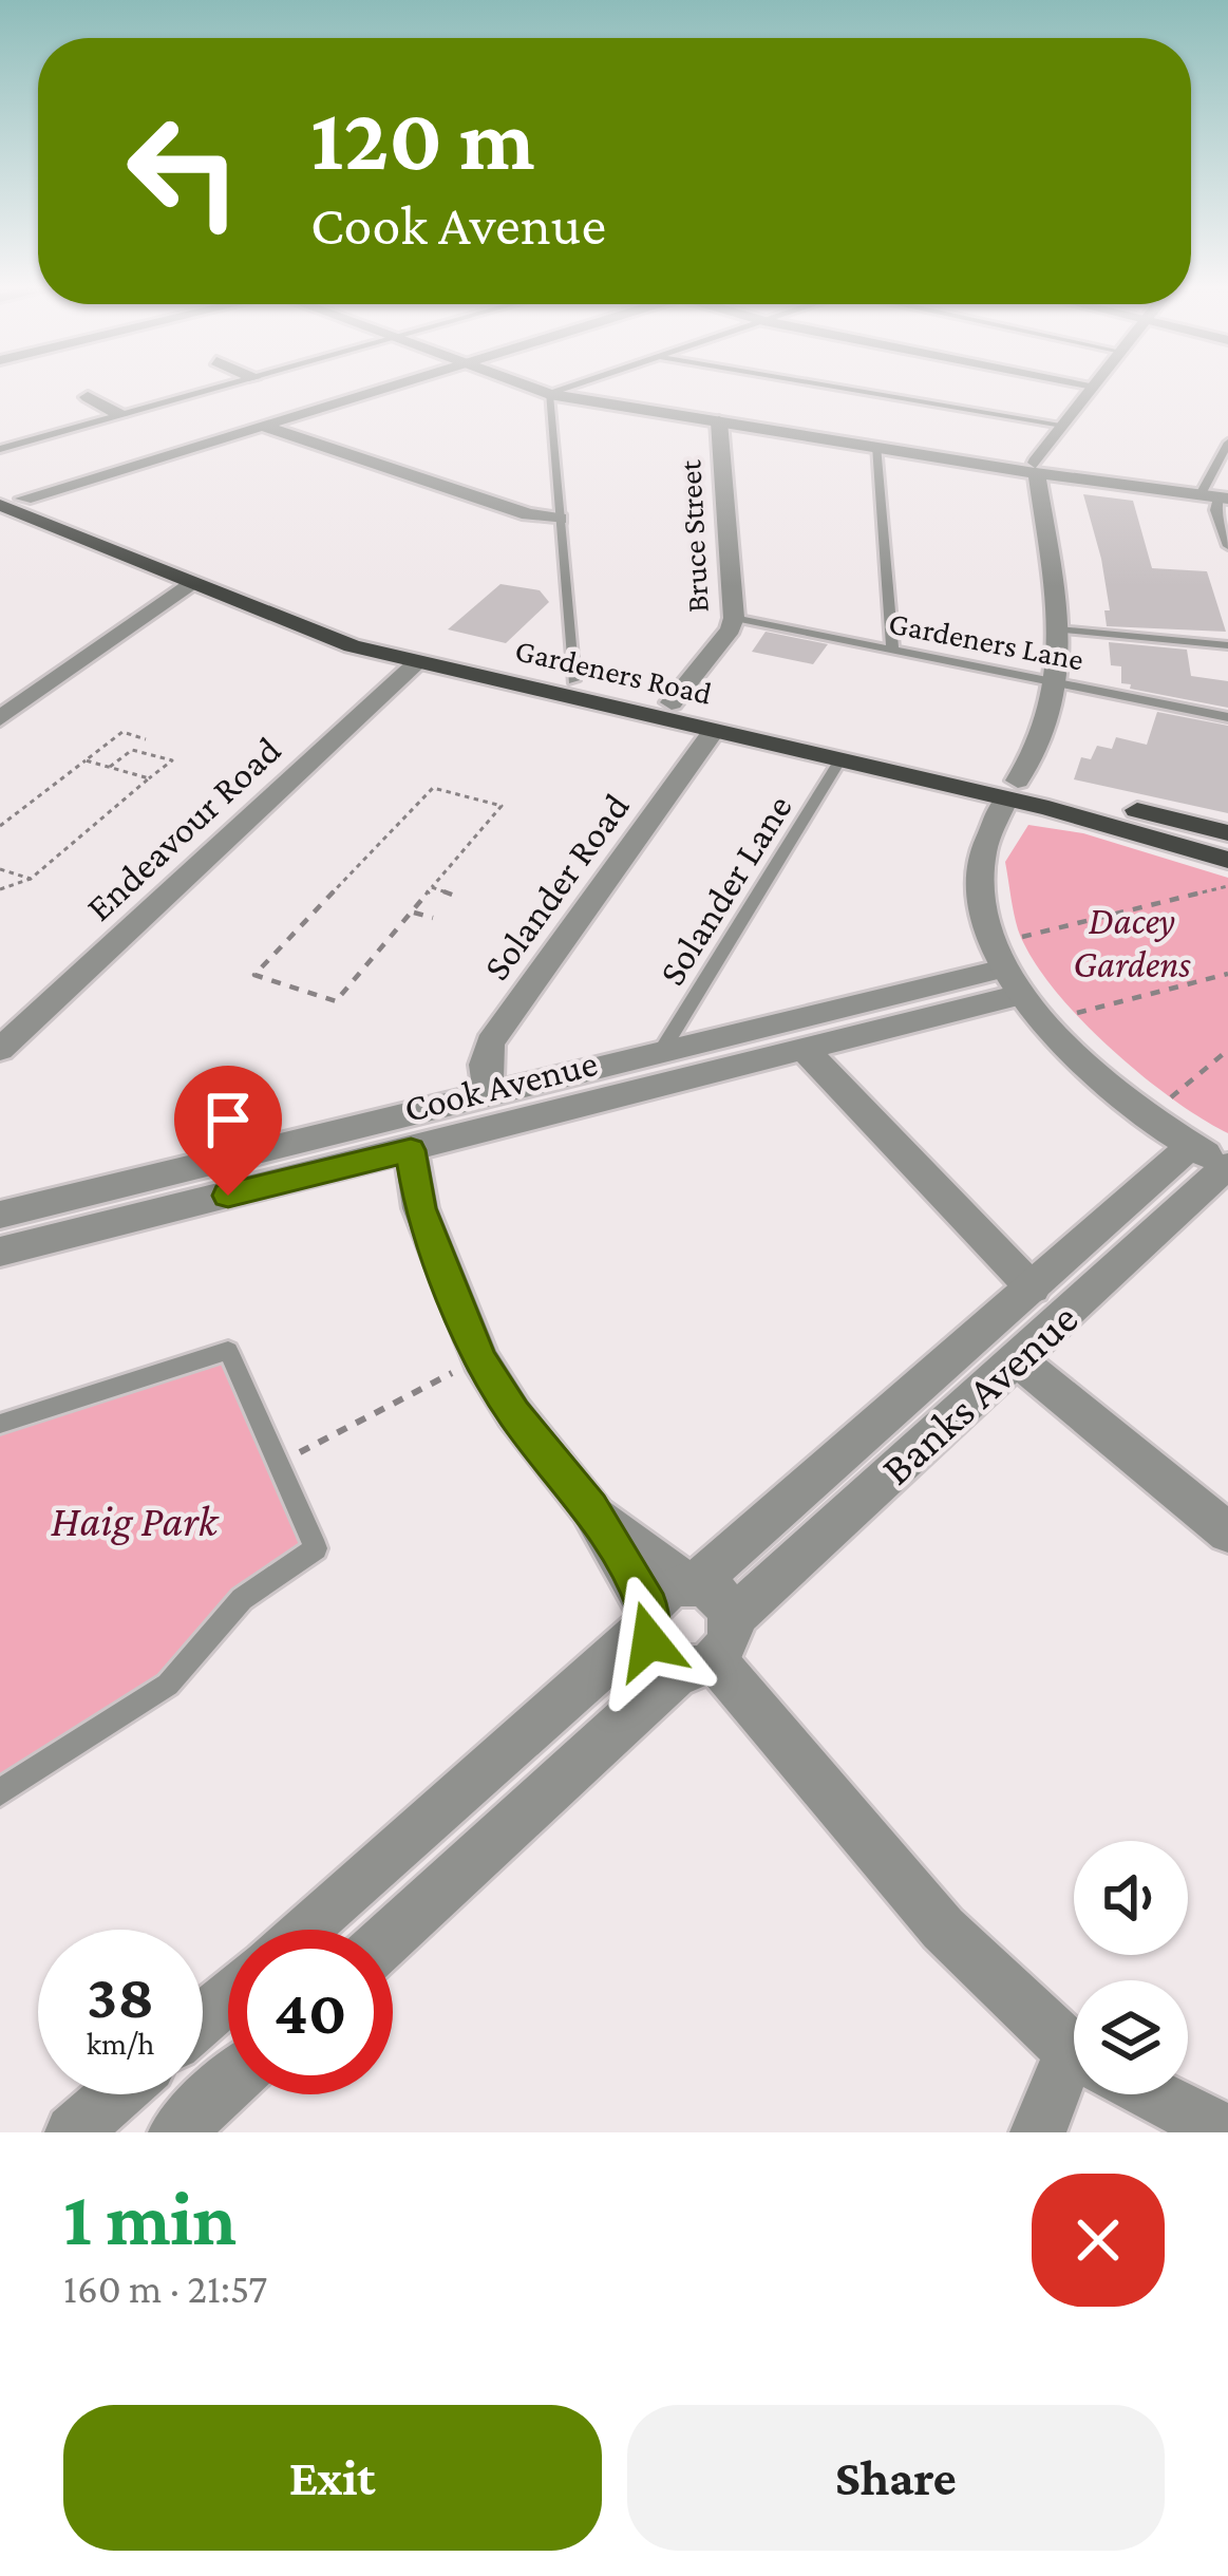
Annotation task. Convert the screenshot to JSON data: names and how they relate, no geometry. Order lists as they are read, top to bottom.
{
  "streets": {
    "main road": ["Gardeners Road"],
    "street": [
      "Bruce Street",
      "Endeavour Road",
      "Solander Road",
      "Cook Avenue",
      "Banks Avenue"
    ],
    "lane": ["Gardeners Lane", "Solander Lane"]
  },
  "crossings": [
    ["Bruce Street", "Gardeners Lane"],
    ["Bruce Street", "Gardeners Road"],
    ["Gardeners Road", "Endeavour Road"],
    ["Gardeners Road", "Solander Road"],
    ["Gardeners Road", "Solander Lane"],
    ["Solander Road", "Cook Avenue"],
    ["Solander Lane", "Cook Avenue"]
  ],
  "parks": ["Dacey Gardens", "Haig Park"],
  "page": {
    "turn": ["120 m", "Cook Avenue"],
    "speed": "38 km/h",
    "limit": "40",
    "heading": ["1 min", "160 m · 21:57"],
    "buttons": ["Exit", "Share"]
  }
}
